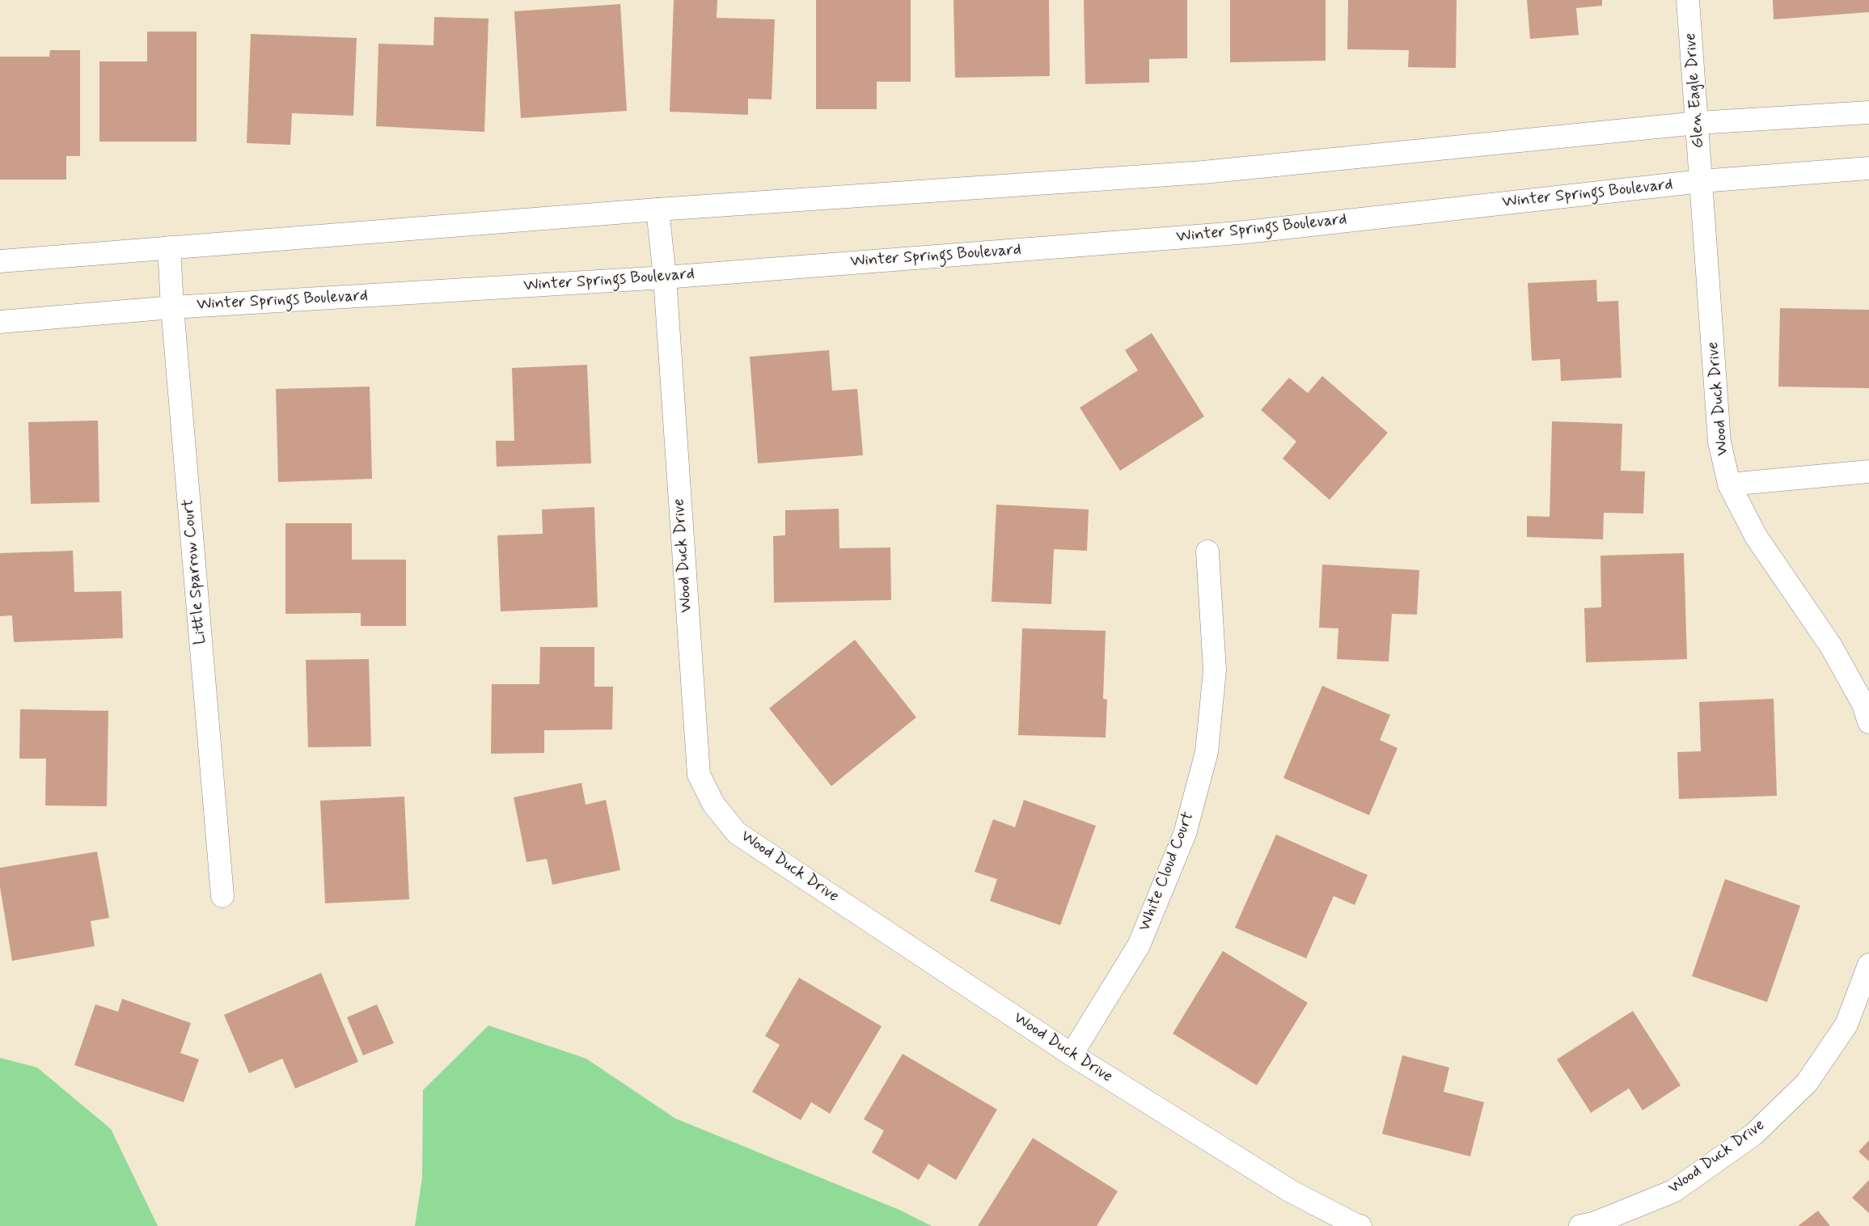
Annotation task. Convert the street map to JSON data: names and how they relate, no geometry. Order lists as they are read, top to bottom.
{
  "streets": {
    "street": [
      "Glen Eagle Drive",
      "Winter Springs Boulevard",
      "Wood Duck Drive",
      "Little Sparrow Court",
      "White Cloud Court"
    ]
  },
  "crossings": [
    ["Glen Eagle Drive", "Winter Springs Boulevard"],
    ["Glen Eagle Drive", "Wood Duck Drive"],
    ["Winter Springs Boulevard", "Wood Duck Drive"],
    ["Winter Springs Boulevard", "Little Sparrow Court"],
    ["Wood Duck Drive", "White Cloud Court"]
  ]
}
